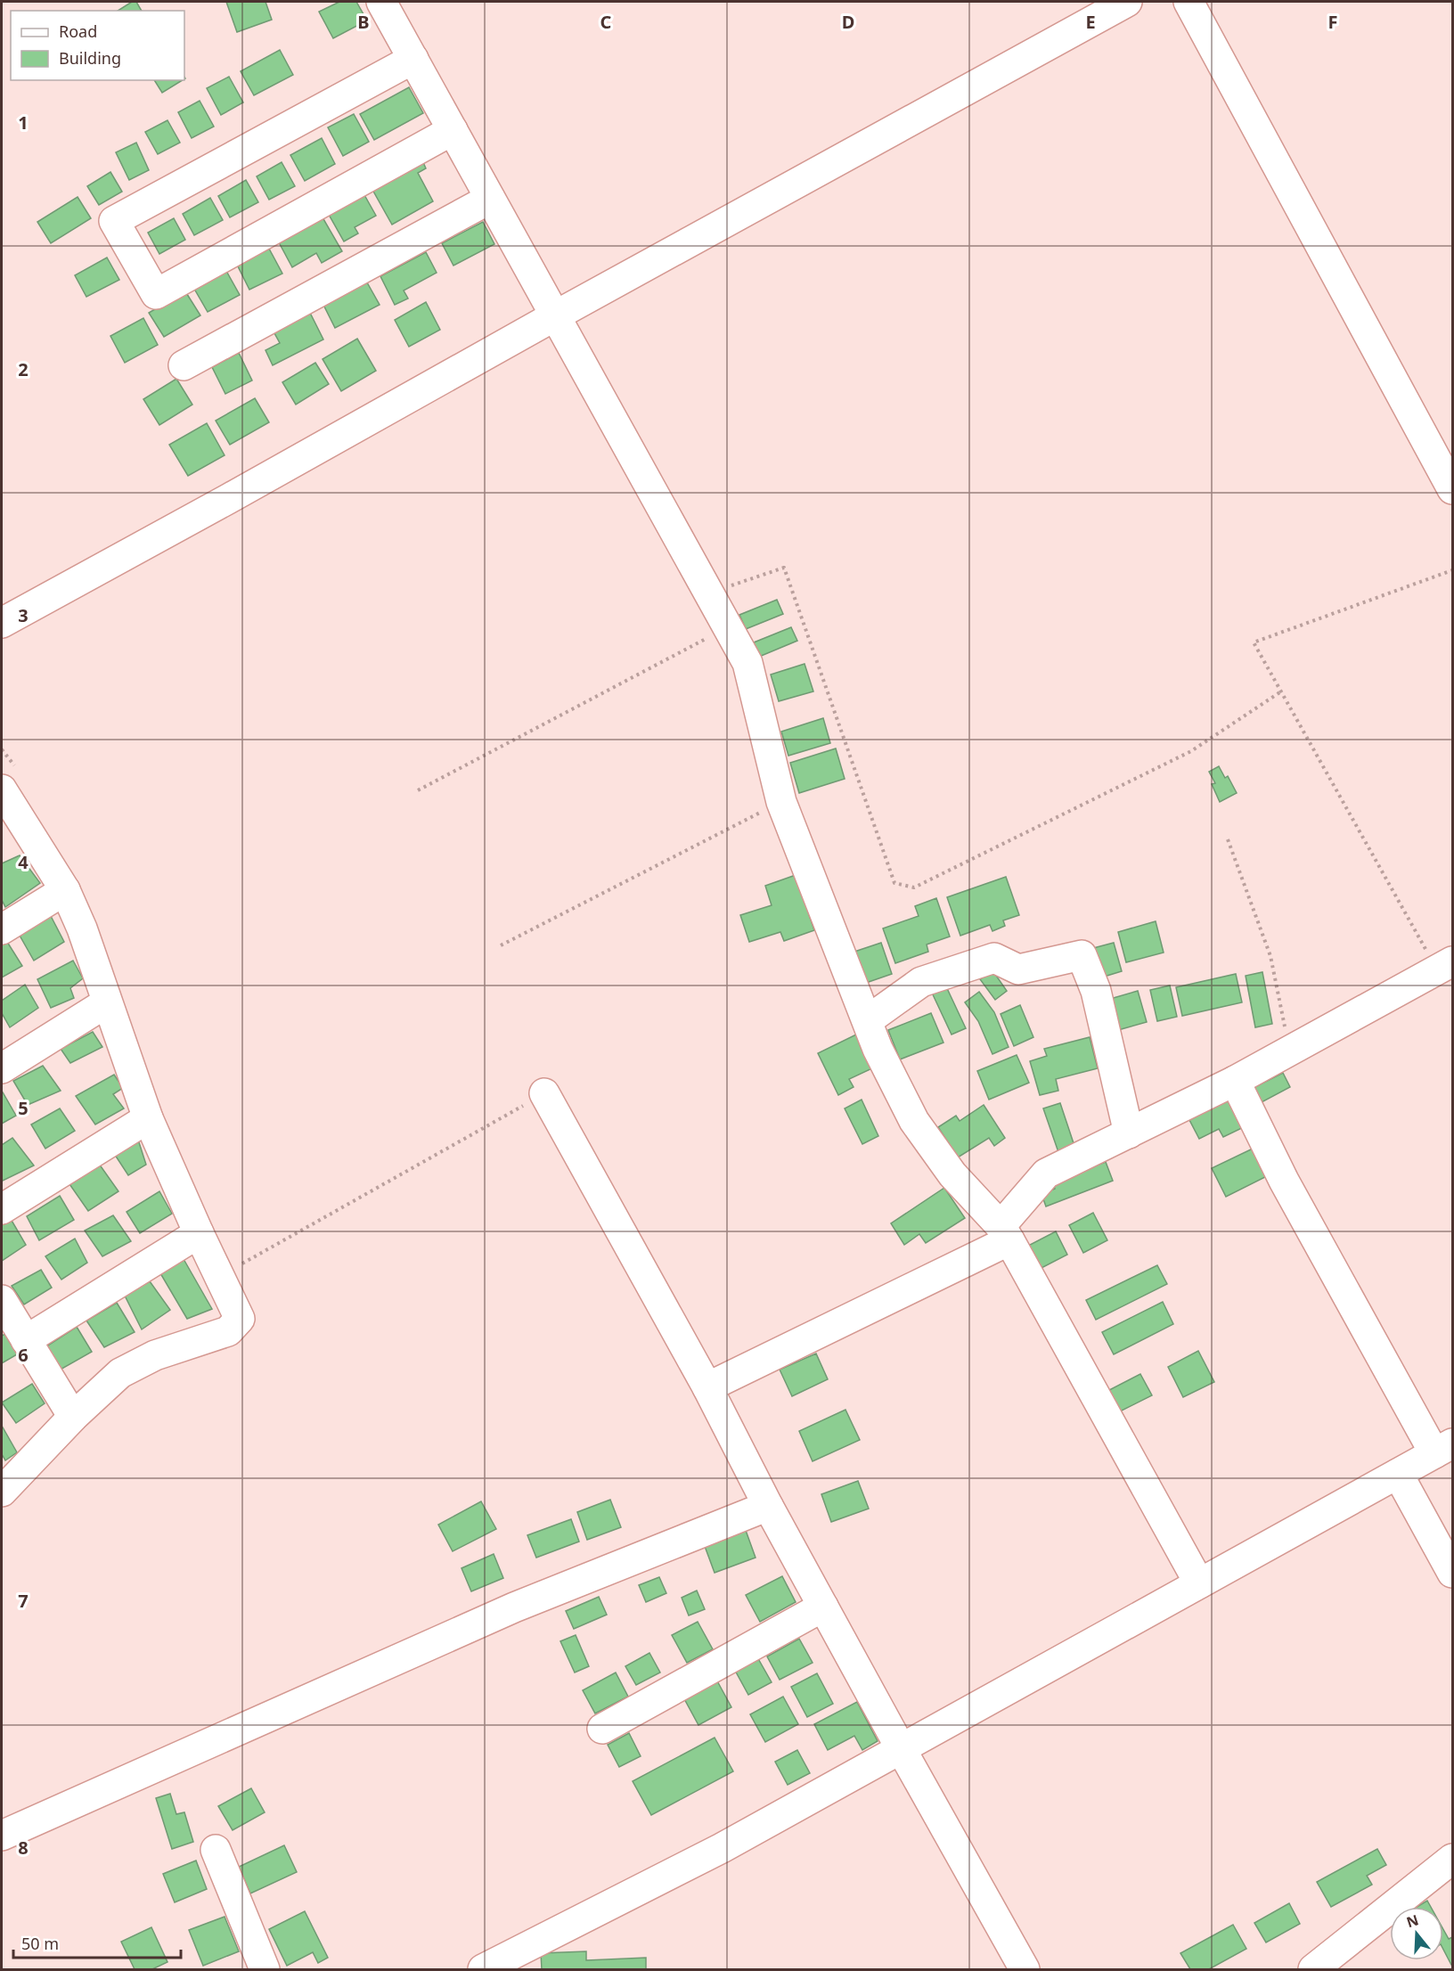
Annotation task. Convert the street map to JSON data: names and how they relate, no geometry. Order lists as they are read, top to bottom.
{
  "legend": ["Road", "Building"],
  "scale_bar": "50 m",
  "north": "top",
  "grid": {
    "columns": [
      "B",
      "C",
      "D",
      "E",
      "F"
    ],
    "rows": [
      "1",
      "2",
      "3",
      "4",
      "5",
      "6",
      "7",
      "8"
    ]
  }
}
